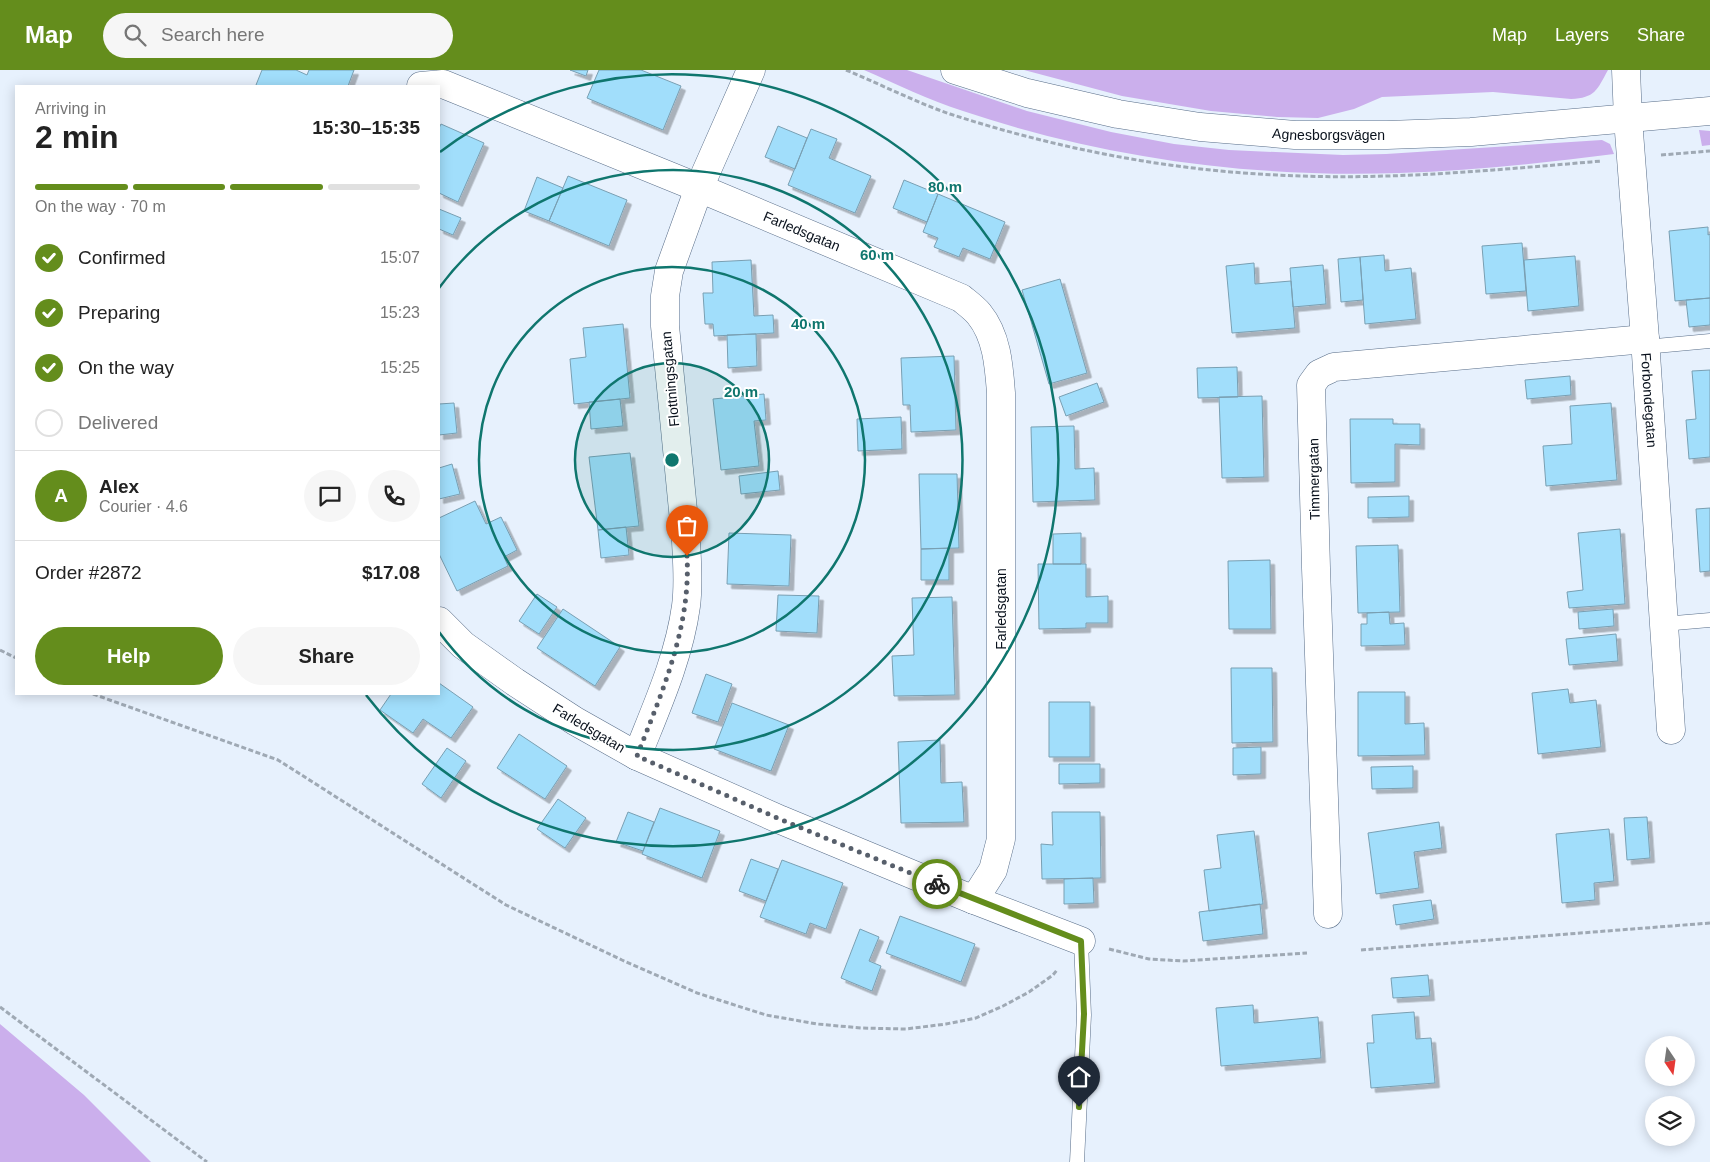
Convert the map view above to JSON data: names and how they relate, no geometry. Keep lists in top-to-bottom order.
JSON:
{
  "streets": {
    "street": [
      "Agnesborgsvägen",
      "Farledsgatan",
      "Flottningsgatan",
      "Forbondegatan",
      "Timmergatan"
    ]
  },
  "crossings": [
    ["Agnesborgsvägen", "Forbondegatan"],
    ["Farledsgatan", "Flottningsgatan"],
    ["Forbondegatan", "Timmergatan"]
  ],
  "north": "bottom",
  "page": {
    "header": "Map",
    "search": "Search here",
    "nav": ["Map", "Layers", "Share"],
    "heading": ["2 min", "Arriving in", "15:30–15:35"],
    "panel": [
      "Alex",
      "Courier · 4.6",
      "Order #2872",
      "$17.08"
    ],
    "bar": "On the way · 70 m",
    "list": [
      ["Confirmed", "15:07"],
      ["Preparing", "15:23"],
      ["On the way", "15:25"],
      "Delivered"
    ],
    "round": "A",
    "buttons": ["Help", "Share"]
  },
  "rings": [
    "80 m",
    "60 m",
    "40 m",
    "20 m"
  ]
}
